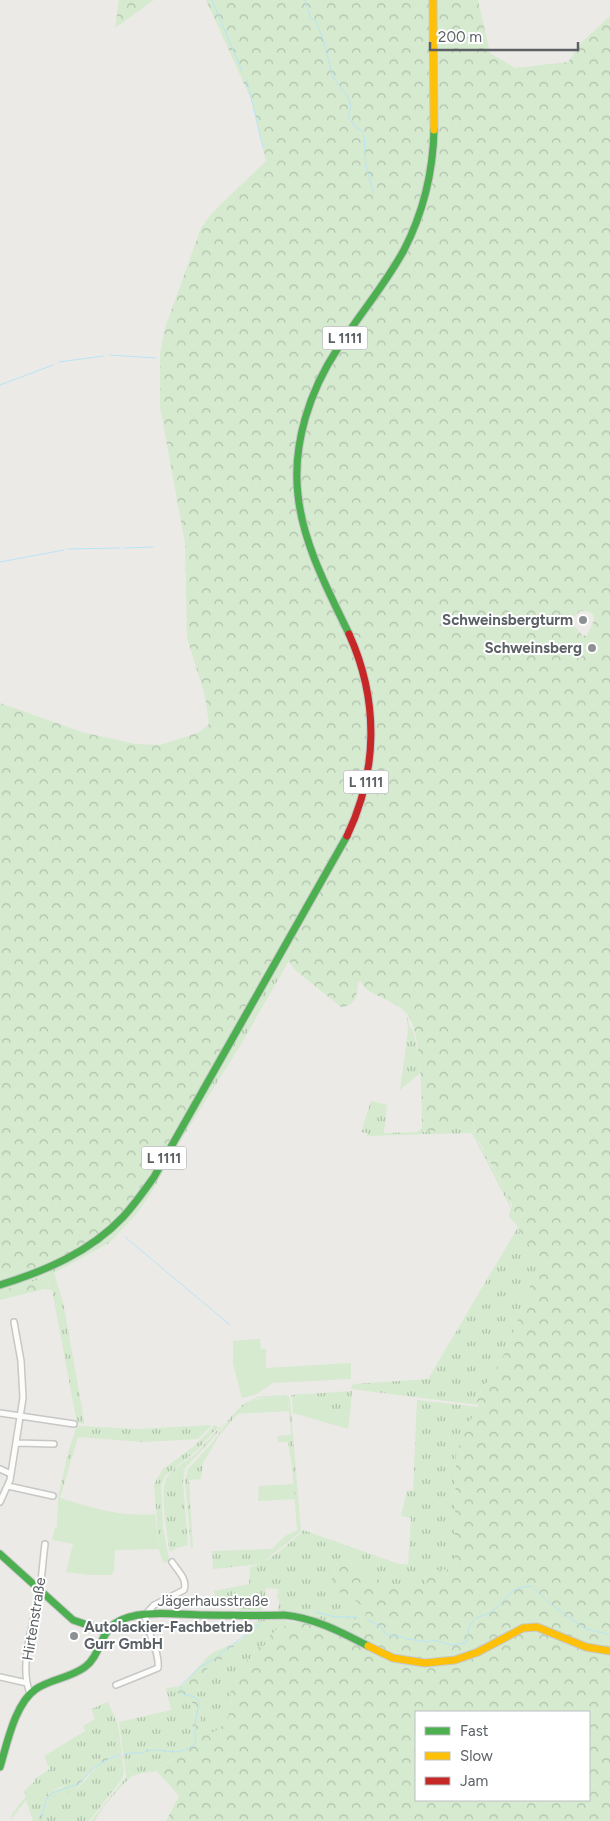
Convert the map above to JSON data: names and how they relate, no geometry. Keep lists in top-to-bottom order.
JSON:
{
  "streets": {
    "main road": ["L 1111", "Jägerhausstraße"],
    "street": ["Hirtenstraße"]
  },
  "places": ["Schweinsbergturm", "Schweinsberg", "Autolackier-Fachbetrieb Gurr GmbH"],
  "legend": ["Fast", "Slow", "Jam"],
  "scale_bar": "200 m"
}
